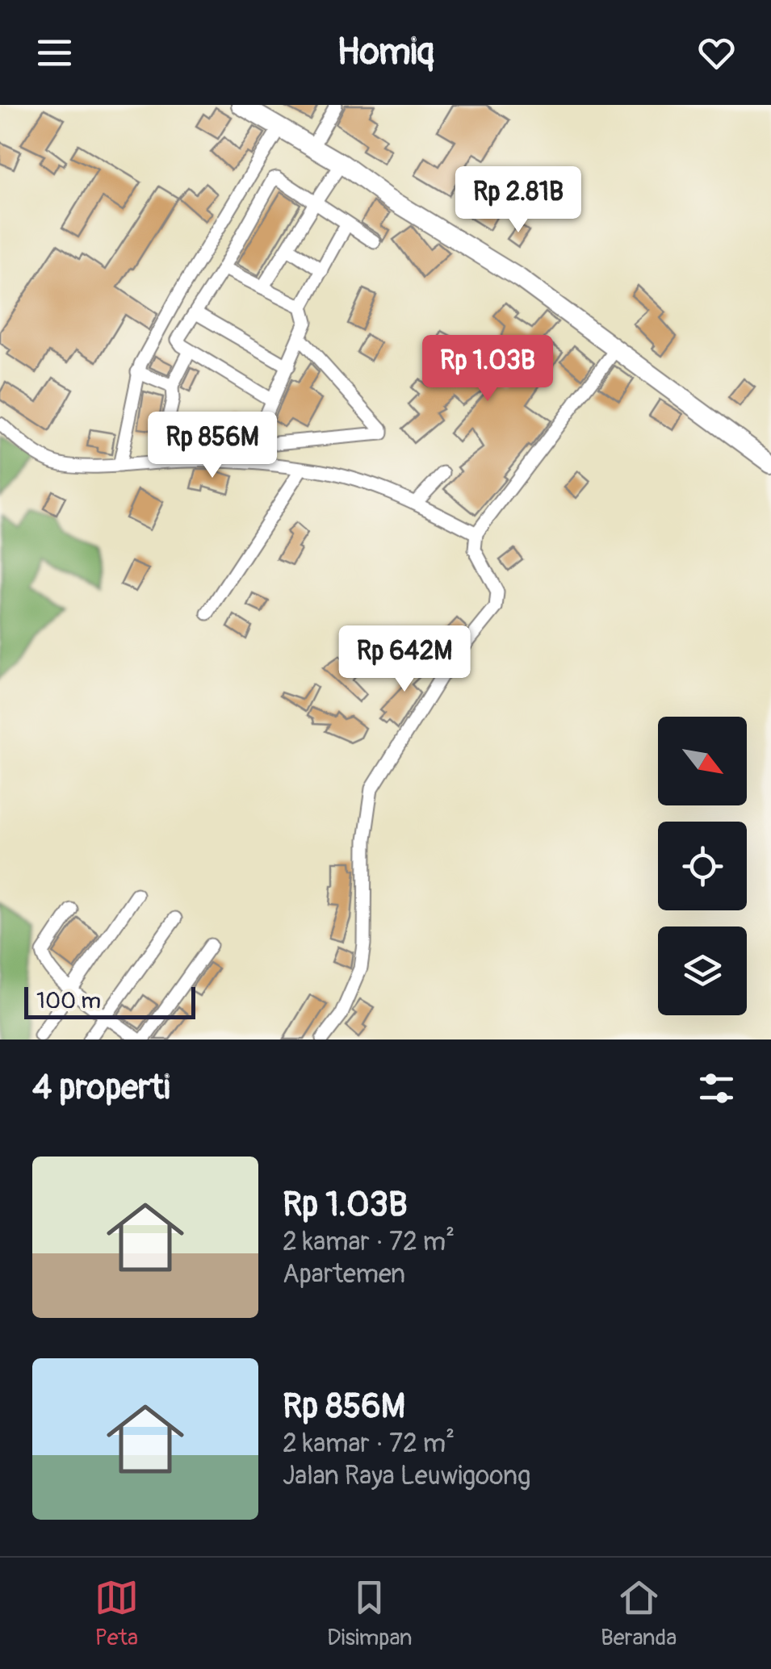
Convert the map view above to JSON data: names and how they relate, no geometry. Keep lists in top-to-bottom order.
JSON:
{
  "scale_bar": "100 m",
  "north": "bottom right",
  "page": {
    "header": "Homiq",
    "price": [
      "Rp 2.81B",
      "Rp 1.03B",
      "Rp 856M",
      "Rp 642M"
    ],
    "scale": "100 m",
    "heading": "4 properti",
    "list": [
      {
        "name": "Rp 1.03B",
        "note": "2 kamar · 72 m² · Apartemen"
      },
      {
        "name": "Rp 856M",
        "note": "2 kamar · 72 m² · Jalan Raya Leuwigoong"
      }
    ],
    "tabs": ["Peta", "Disimpan", "Beranda"]
  }
}
